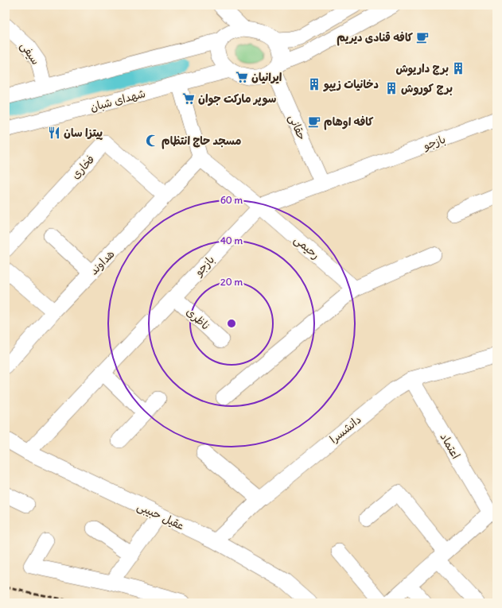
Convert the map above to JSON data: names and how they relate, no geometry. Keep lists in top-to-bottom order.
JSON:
{
  "streets": {
    "street": [
      "سیفی",
      "شهدای شبان",
      "حقانی",
      "بازجو",
      "فخاری",
      "رحیمی",
      "هداوند",
      "ناظری",
      "دانشسرا",
      "اعتماد",
      "عقیل حبیبی"
    ]
  },
  "crossings": [
    ["شهدای شبان", "حقانی"],
    ["حقانی", "بازجو"],
    ["بازجو", "رحیمی"],
    ["بازجو", "ناظری"],
    ["بازجو", "عقیل حبیبی"],
    ["فخاری", "هداوند"],
    ["رحیمی", "هداوند"],
    ["دانشسرا", "اعتماد"],
    ["دانشسرا", "عقیل حبیبی"]
  ],
  "places": {
    "cafe": ["کافه قنادی دیریم", "کافه اوهام"],
    "building": ["برج داریوش", "دخانیات زیپو", "برج کوروش"],
    "supermarket": ["ایرانیان", "سوپر مارکت جوان"],
    "restaurant": ["پیتزا سان"],
    "mosque": ["مسجد حاج انتظام"]
  },
  "rings": ["60 m", "40 m", "20 m"]
}
